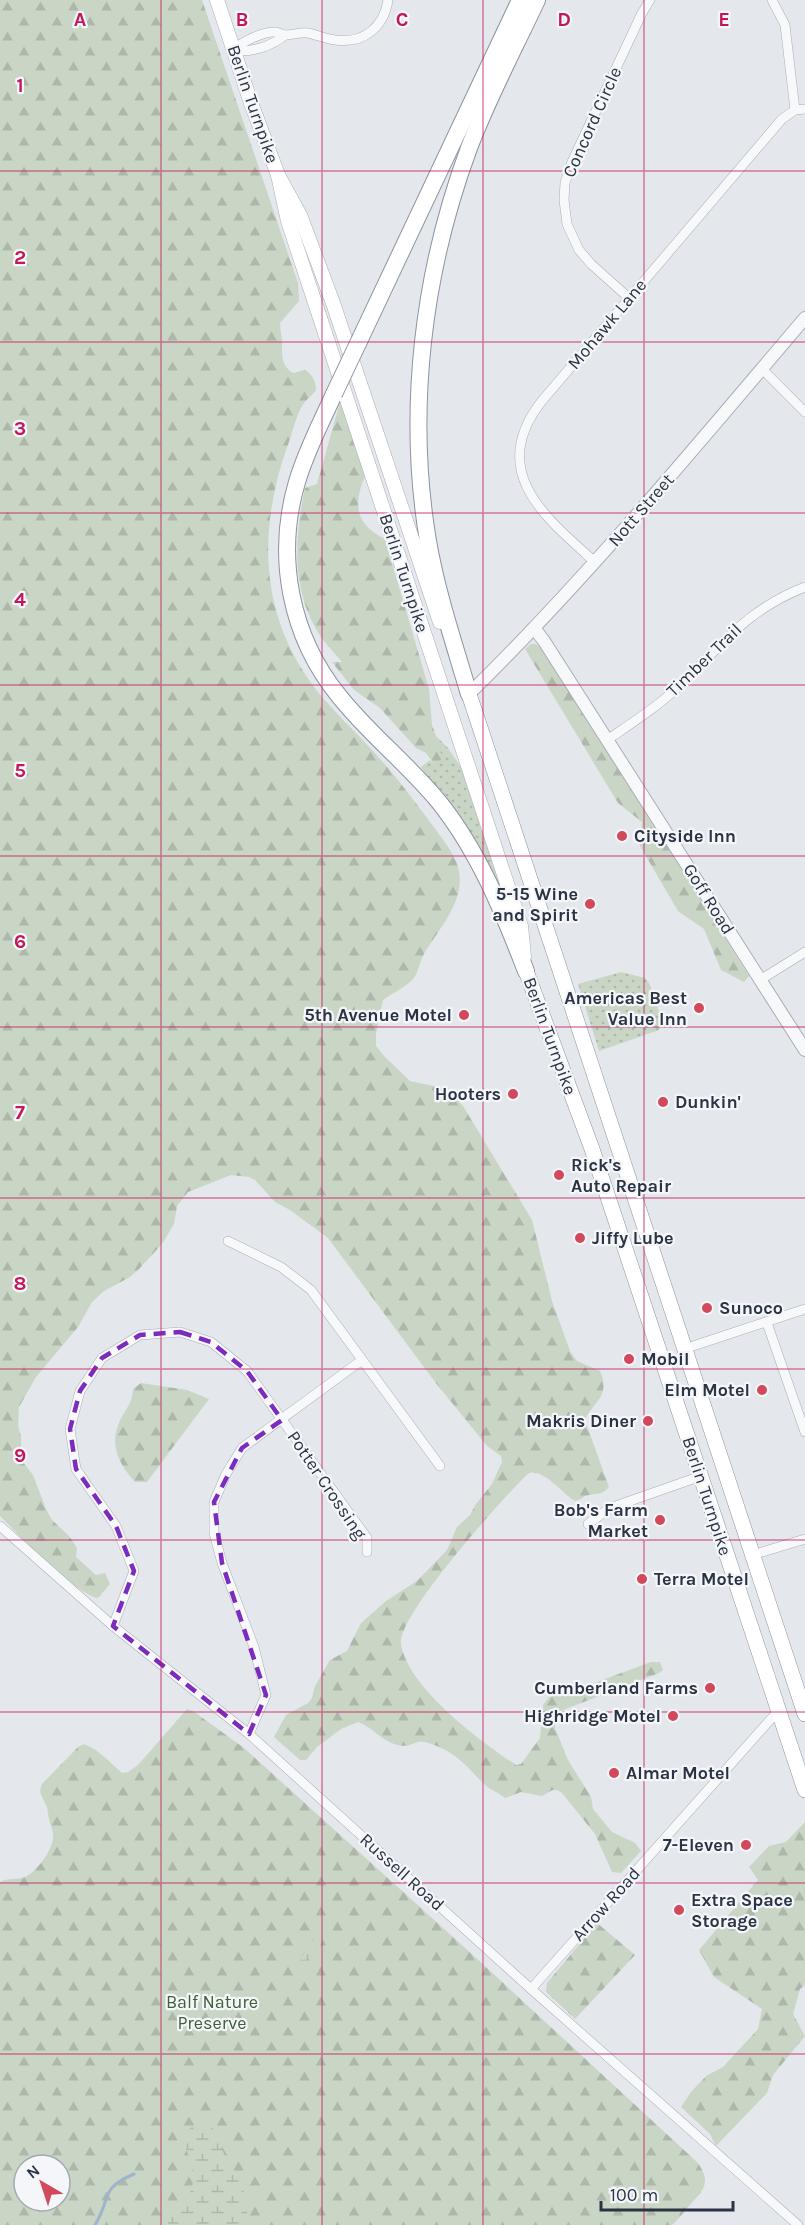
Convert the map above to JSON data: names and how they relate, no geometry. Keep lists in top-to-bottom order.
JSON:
{
  "streets": {
    "highway": ["Berlin Turnpike"],
    "street": [
      "Concord Circle",
      "Mohawk Lane",
      "Nott Street",
      "Timber Trail",
      "Goff Road",
      "Potter Crossing",
      "Russell Road",
      "Arrow Road"
    ]
  },
  "crossings": [
    ["Berlin Turnpike", "Nott Street"],
    ["Berlin Turnpike", "Arrow Road"],
    ["Concord Circle", "Mohawk Lane"],
    ["Mohawk Lane", "Nott Street"],
    ["Nott Street", "Goff Road"],
    ["Timber Trail", "Goff Road"],
    ["Potter Crossing", "Russell Road"],
    ["Russell Road", "Arrow Road"]
  ],
  "parks": ["Balf Nature Preserve"],
  "places": [
    "Cityside Inn",
    "5-15 Wine and Spirit",
    "Americas Best Value Inn",
    "5th Avenue Motel",
    "Hooters",
    "Dunkin'",
    "Rick's Auto Repair",
    "Jiffy Lube",
    "Sunoco",
    "Mobil",
    "Elm Motel",
    "Makris Diner",
    "Bob's Farm Market",
    "Terra Motel",
    "Cumberland Farms",
    "Highridge Motel",
    "Almar Motel",
    "7-Eleven",
    "Extra Space Storage"
  ],
  "scale_bar": "100 m",
  "north": "top left",
  "grid": {
    "columns": [
      "A",
      "B",
      "C",
      "D",
      "E"
    ],
    "rows": [
      "1",
      "2",
      "3",
      "4",
      "5",
      "6",
      "7",
      "8",
      "9"
    ]
  }
}
